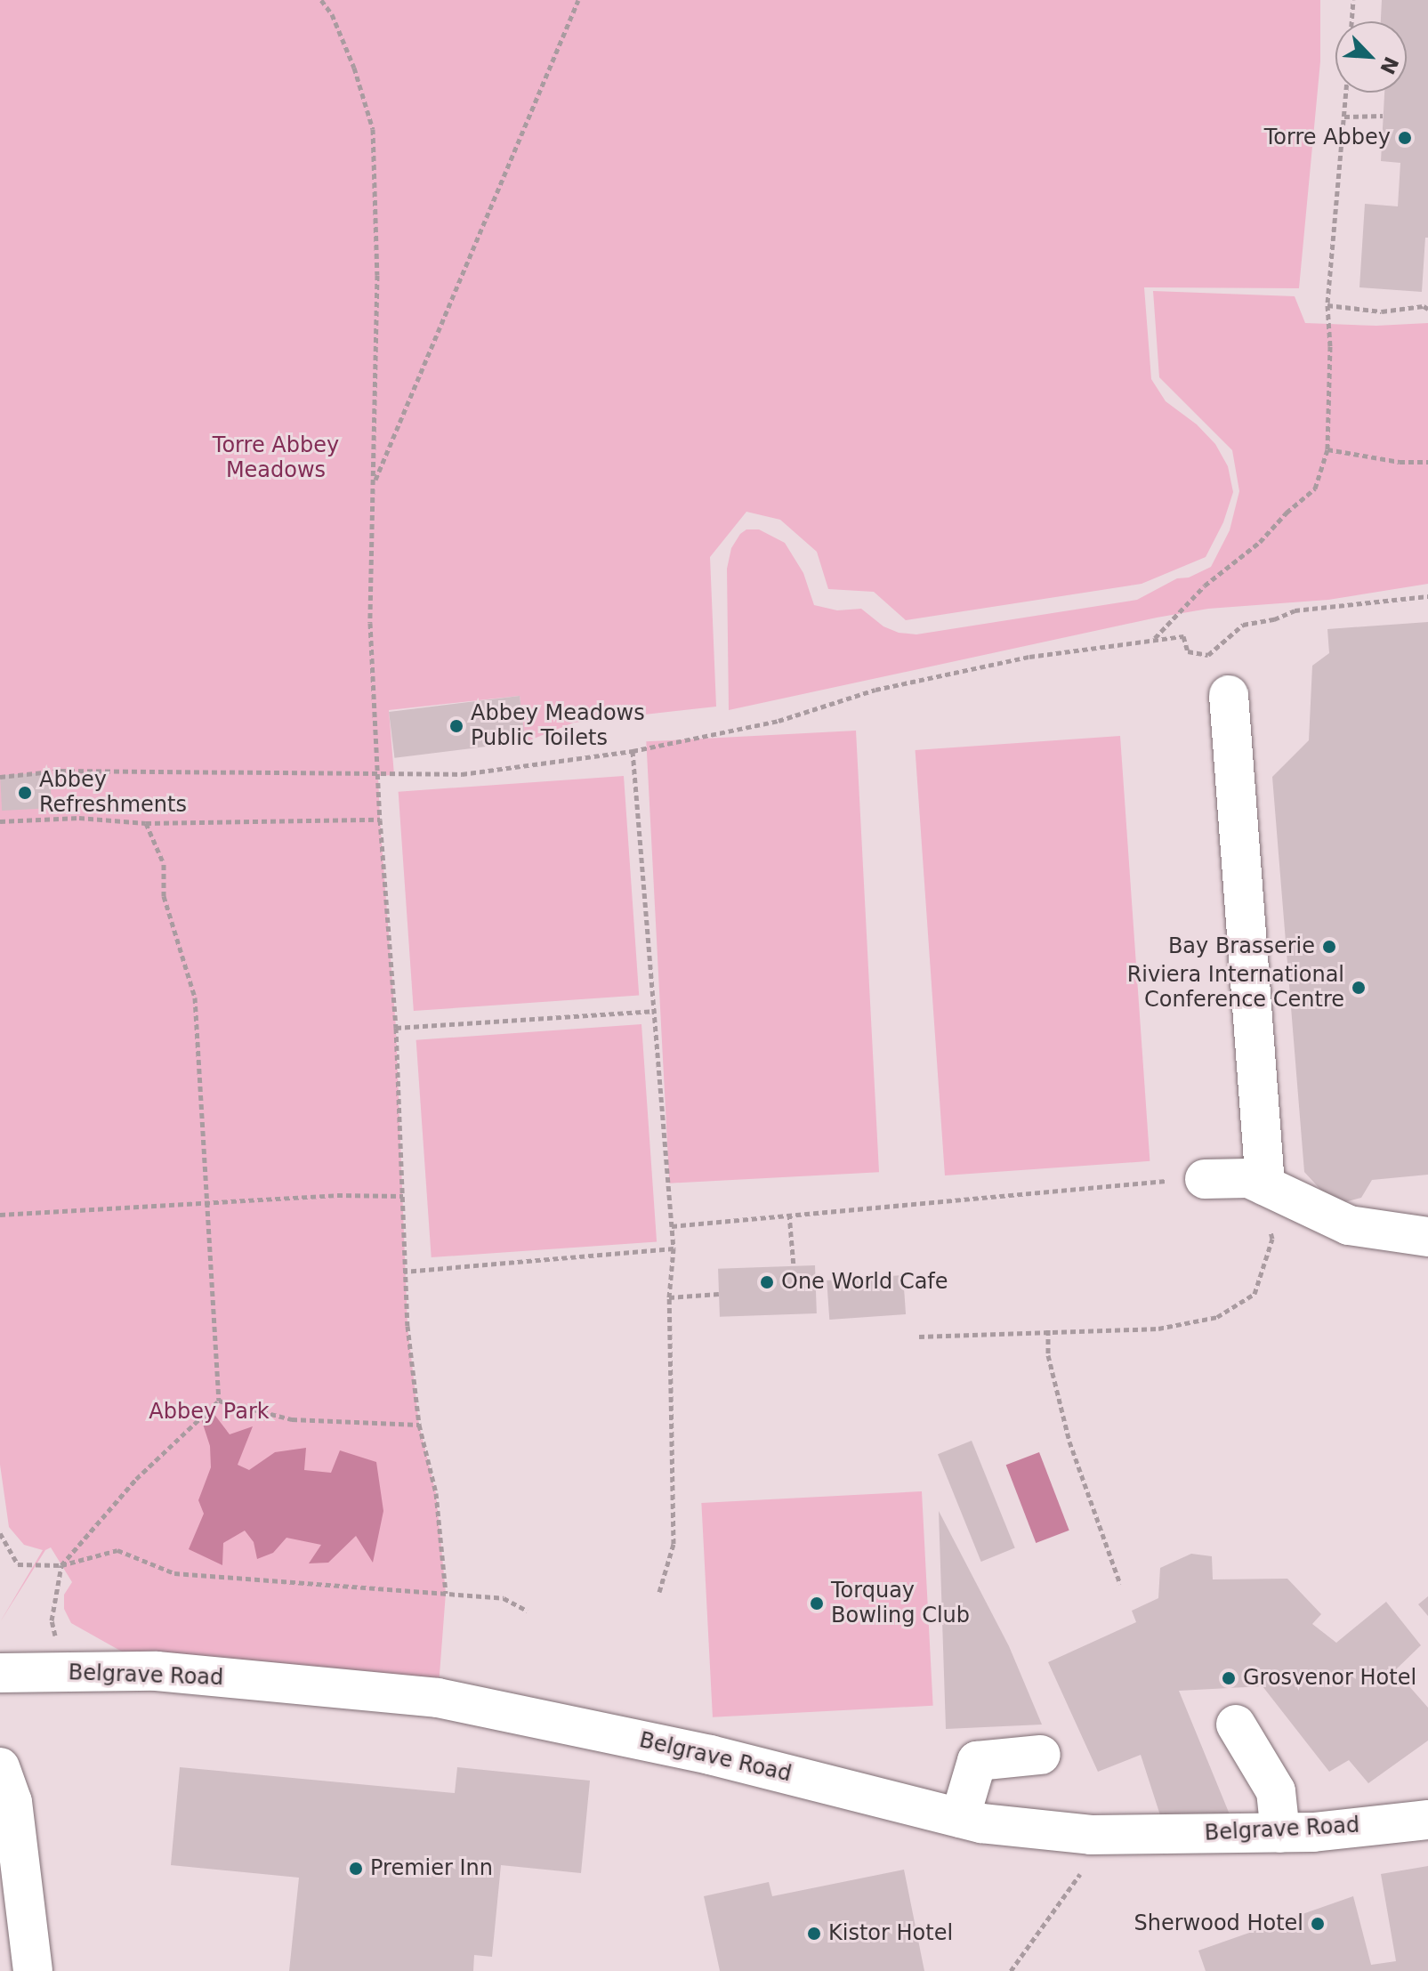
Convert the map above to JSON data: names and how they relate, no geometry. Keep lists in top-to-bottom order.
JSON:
{
  "streets": {
    "street": ["Belgrave Road"]
  },
  "parks": ["Torre Abbey Meadows", "Abbey Park"],
  "places": [
    "Torre Abbey",
    "Abbey Meadows Public Toilets",
    "Abbey Refreshments",
    "Bay Brasserie",
    "Riviera International Conference Centre",
    "One World Cafe",
    "Torquay Bowling Club",
    "Grosvenor Hotel",
    "Premier Inn",
    "Sherwood Hotel",
    "Kistor Hotel"
  ],
  "north": "bottom right"
}
